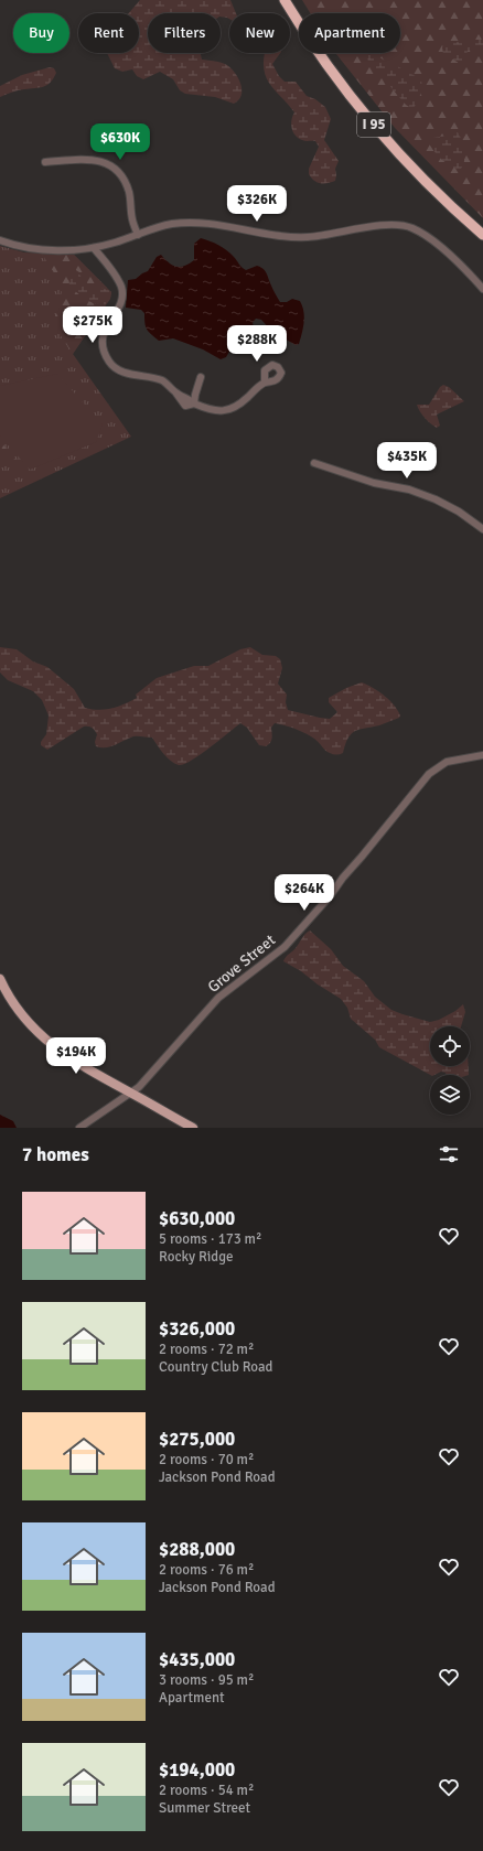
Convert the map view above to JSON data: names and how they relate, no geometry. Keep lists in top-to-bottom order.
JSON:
{
  "streets": {
    "highway": ["I 95"],
    "street": ["Grove Street"]
  },
  "page": {
    "chip": [
      "Buy",
      "Rent",
      "Filters",
      "New",
      "Apartment"
    ],
    "price": [
      "$630K",
      "$326K",
      "$275K",
      "$288K",
      "$435K",
      "$264K",
      "$194K"
    ],
    "heading": "7 homes",
    "list": [
      {
        "name": "$630,000",
        "note": "5 rooms · 173 m² · Rocky Ridge"
      },
      {
        "name": "$326,000",
        "note": "2 rooms · 72 m² · Country Club Road"
      },
      {
        "name": "$275,000",
        "note": "2 rooms · 70 m² · Jackson Pond Road"
      },
      {
        "name": "$288,000",
        "note": "2 rooms · 76 m² · Jackson Pond Road"
      },
      {
        "name": "$435,000",
        "note": "3 rooms · 95 m² · Apartment"
      },
      {
        "name": "$194,000",
        "note": "2 rooms · 54 m² · Summer Street"
      }
    ]
  }
}
